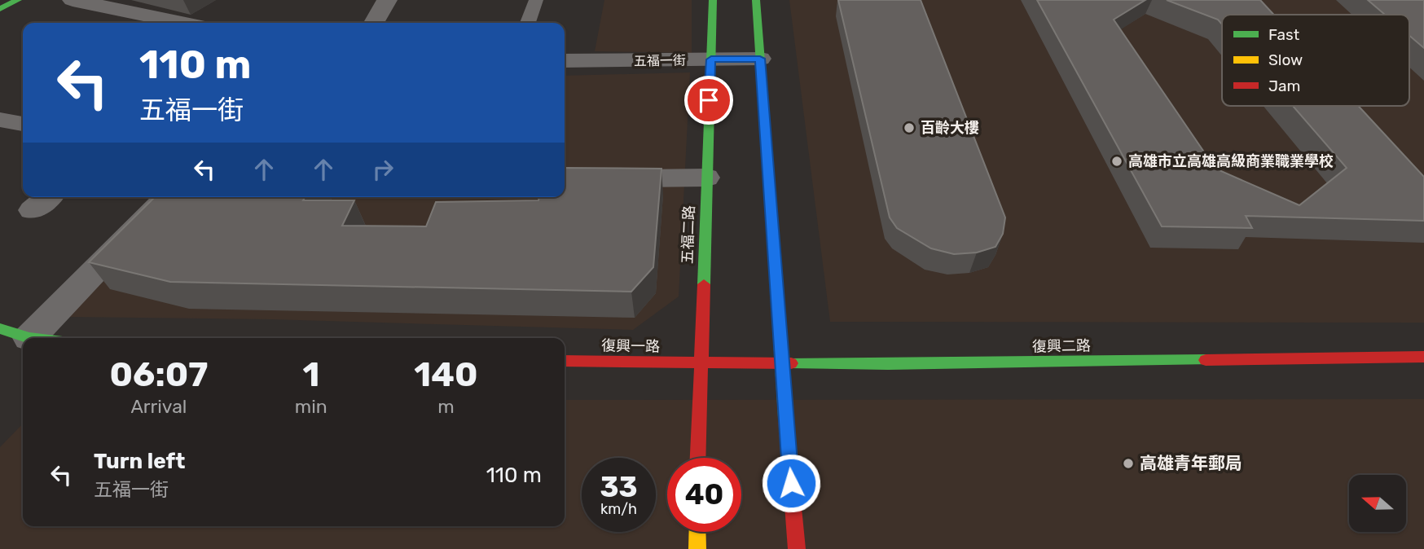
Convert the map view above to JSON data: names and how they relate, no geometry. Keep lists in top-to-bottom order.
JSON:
{
  "streets": {
    "street": [
      "五福一街",
      "五福二路",
      "復興一路",
      "復興二路"
    ]
  },
  "crossings": [
    ["五福一街", "五福二路"],
    ["五福二路", "復興一路"],
    ["五福二路", "復興二路"],
    ["復興一路", "復興二路"]
  ],
  "places": ["百齡大樓", "高雄市立高雄高級商業職業學校", "高雄青年郵局"],
  "legend": ["Fast", "Slow", "Jam"],
  "north": "left",
  "page": {
    "turn": ["110 m", "五福一街"],
    "eta": [
      "06:07",
      "Arrival",
      "1",
      "min",
      "140",
      "m"
    ],
    "list": [
      {
        "name": "Turn left",
        "note": "五福一街",
        "value": "110 m"
      }
    ],
    "speed": "33 km/h",
    "limit": "40"
  }
}
